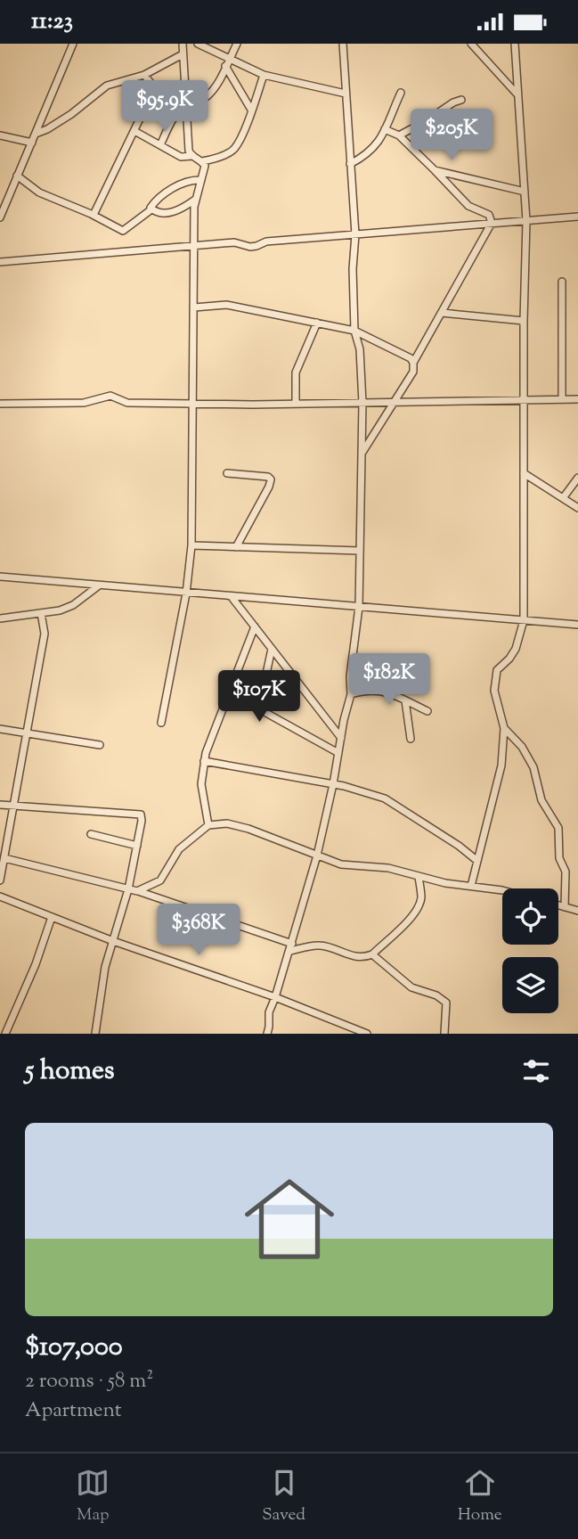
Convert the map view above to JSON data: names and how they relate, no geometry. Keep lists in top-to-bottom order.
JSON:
{
  "page": {
    "status": "11:23",
    "price": [
      "$95.9K",
      "$205K",
      "$182K",
      "$107K",
      "$368K"
    ],
    "heading": "5 homes",
    "list": [
      {
        "name": "$107,000",
        "note": "2 rooms · 58 m² · Apartment"
      }
    ],
    "tabs": ["Map", "Saved", "Home"]
  }
}
